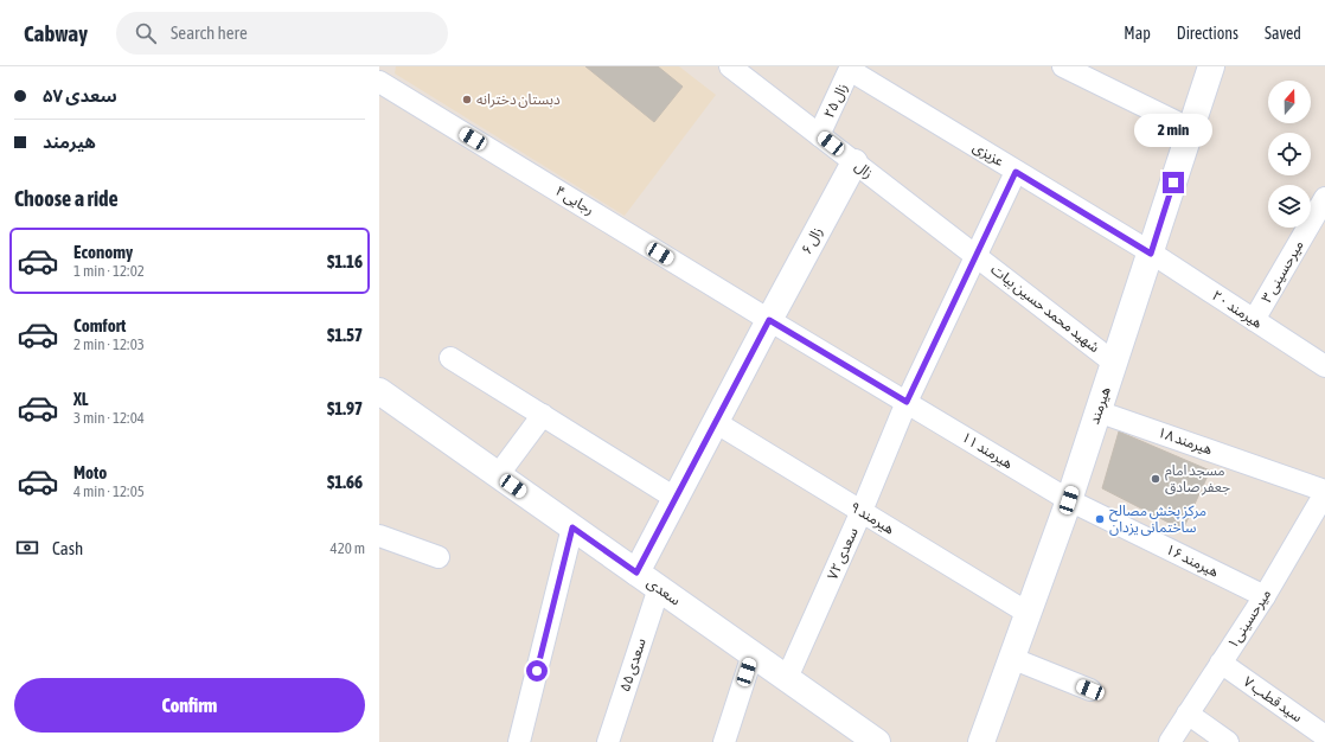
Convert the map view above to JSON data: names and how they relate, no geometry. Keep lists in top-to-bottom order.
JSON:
{
  "streets": {
    "main road": ["زال ۶", "هیرمند", "سعدی"],
    "street": [
      "زال ۲۵",
      "عزیزی",
      "زال",
      "رجایی ۴",
      "میرحسینی ۳",
      "شهید محمد حسین بیات",
      "هیرمند ۲۰",
      "هیرمند ۱۸",
      "هیرمند ۱۱",
      "هیرمند ۹",
      "سعدی ۷۲",
      "هیرمند ۱۶",
      "میرحسینی۱",
      "سعدی ۵۵",
      "سید قطب ۷"
    ]
  },
  "crossings": [
    ["زال ۲۵", "عزیزی"],
    ["زال ۲۵", "زال"],
    ["عزیزی", "هیرمند ۲۰"],
    ["عزیزی", "هیرمند"],
    ["عزیزی", "سعدی ۷۲"],
    ["زال", "زال ۶"],
    ["زال", "شهید محمد حسین بیات"],
    ["زال", "سعدی ۷۲"],
    ["رجایی ۴", "زال ۶"],
    ["رجایی ۴", "هیرمند ۱۱"],
    ["رجایی ۴", "سعدی ۷۲"],
    ["زال ۶", "هیرمند ۹"],
    ["زال ۶", "سعدی"],
    ["میرحسینی ۳", "هیرمند ۲۰"],
    ["شهید محمد حسین بیات", "هیرمند"],
    ["شهید محمد حسین بیات", "سعدی ۷۲"],
    ["هیرمند ۲۰", "هیرمند"],
    ["هیرمند", "هیرمند ۱۸"],
    ["هیرمند", "هیرمند ۱۱"],
    ["هیرمند", "هیرمند ۹"],
    ["هیرمند", "هیرمند ۱۶"],
    ["هیرمند ۱۸", "میرحسینی۱"],
    ["هیرمند ۱۱", "سعدی ۷۲"],
    ["هیرمند ۱۱", "هیرمند ۱۶"],
    ["هیرمند ۹", "سعدی ۷۲"],
    ["سعدی ۷۲", "سعدی"],
    ["هیرمند ۱۶", "میرحسینی۱"],
    ["سعدی", "سعدی ۵۵"],
    ["میرحسینی۱", "سید قطب ۷"]
  ],
  "places": ["دبستان دخترانه", "مسجد امام جعفر صادق", "مرکز پخش مصالح ساختمانی یزدان"],
  "north": "top",
  "page": {
    "header": "Cabway",
    "search": "Search here",
    "nav": ["Map", "Directions", "Saved"],
    "banner": ["سعدی ۵۷", "هیرمند"],
    "bubble": "2 min",
    "heading": "Choose a ride",
    "list": [
      {
        "name": "Economy",
        "note": "1 min · 12:02",
        "value": "$1.16"
      },
      {
        "name": "Comfort",
        "note": "2 min · 12:03",
        "value": "$1.57"
      },
      {
        "name": "XL",
        "note": "3 min · 12:04",
        "value": "$1.97"
      },
      {
        "name": "Moto",
        "note": "4 min · 12:05",
        "value": "$1.66"
      }
    ],
    "pay": ["Cash", "420 m"],
    "buttons": "Confirm"
  }
}
